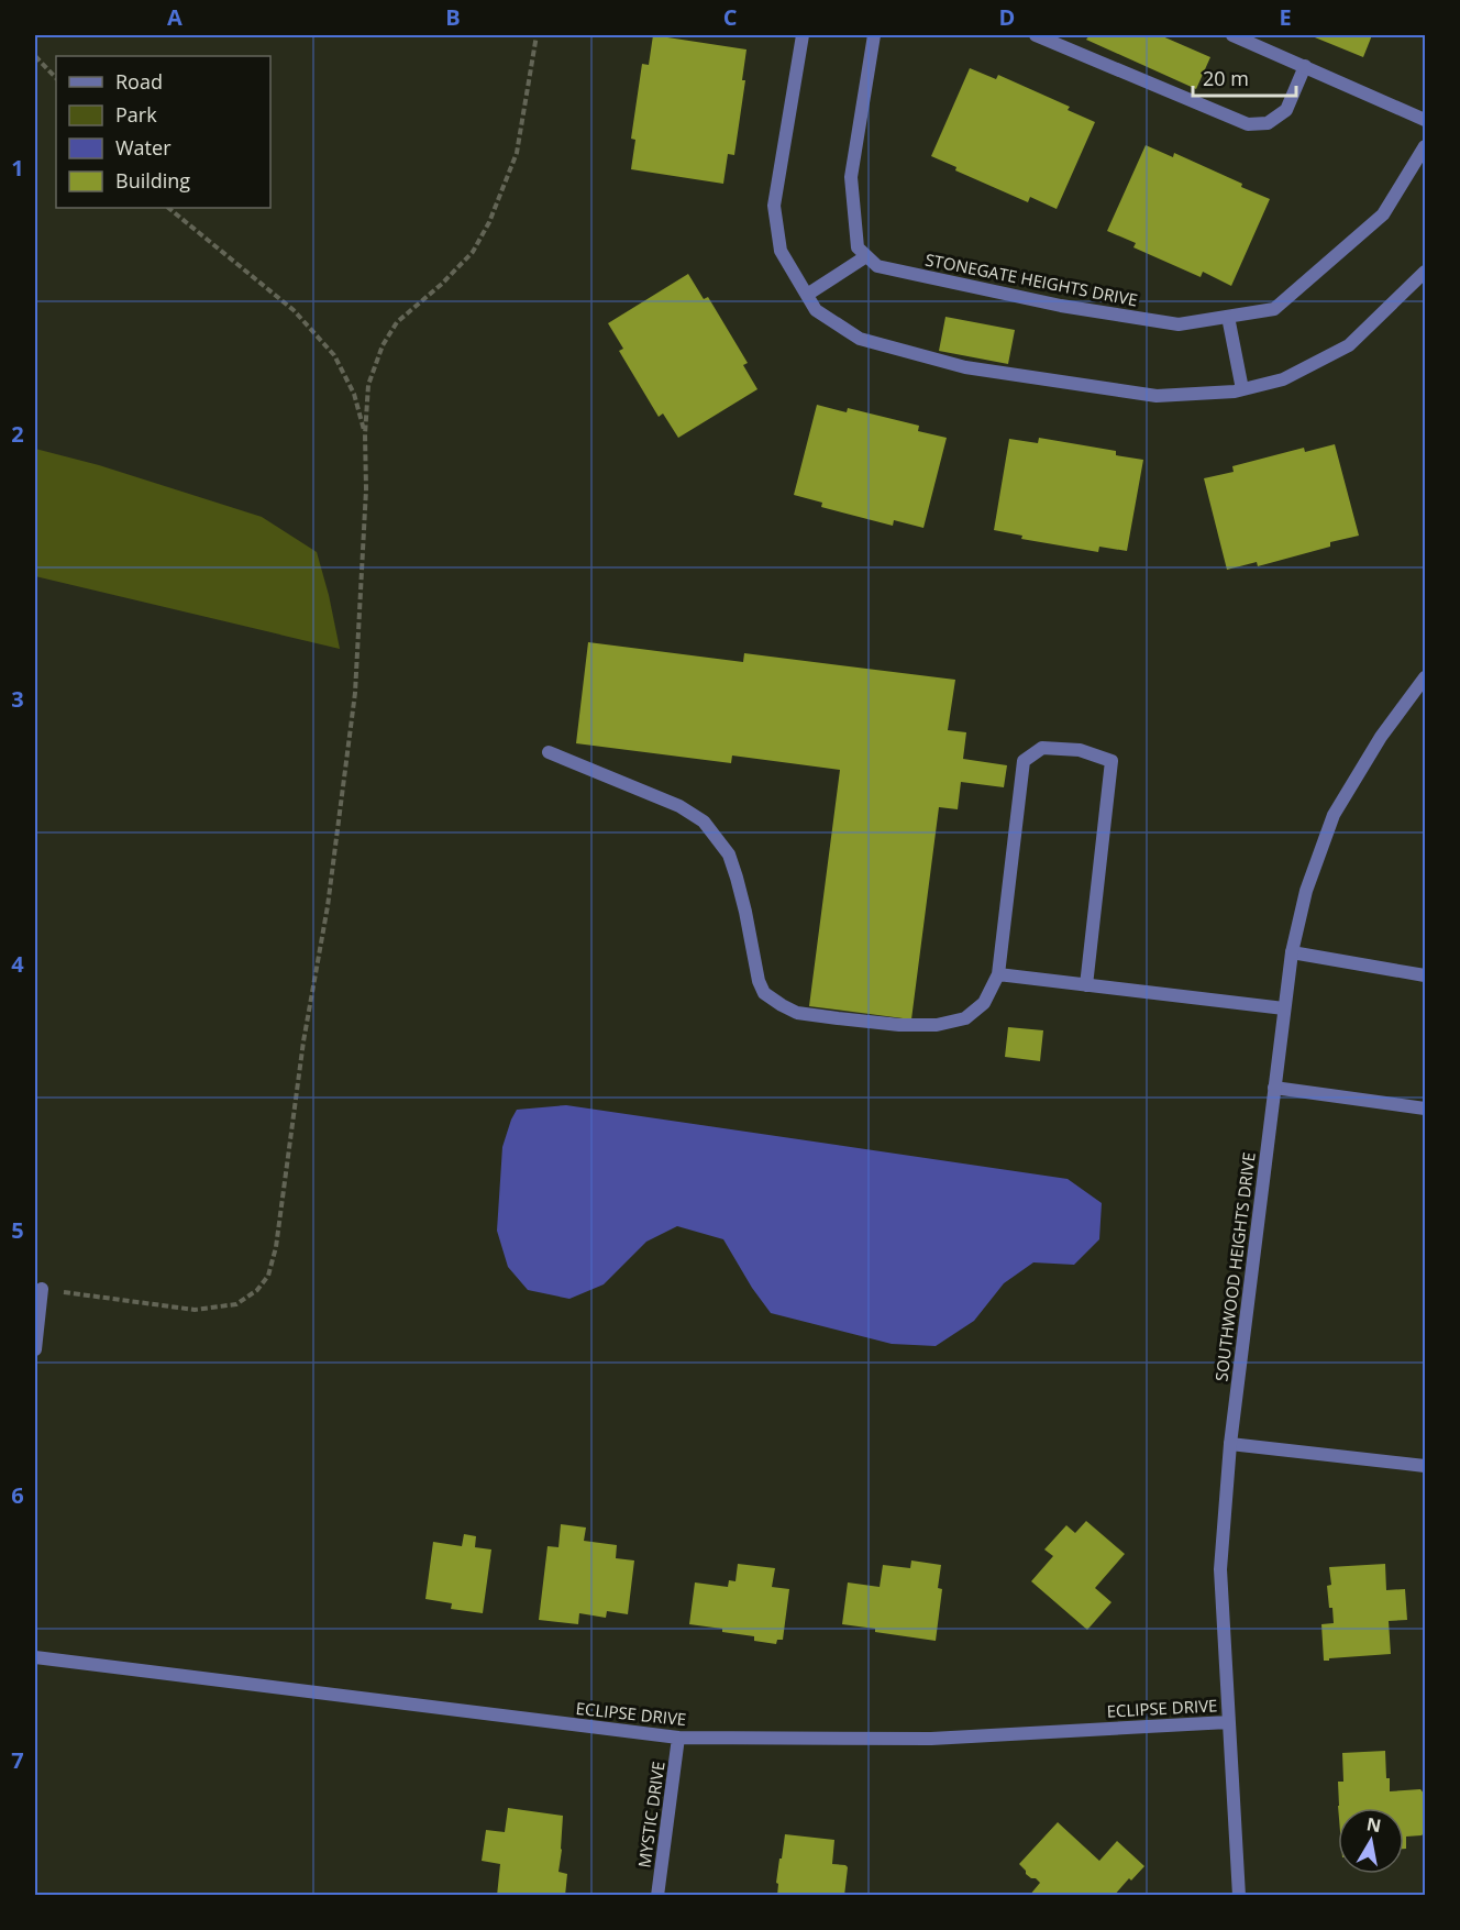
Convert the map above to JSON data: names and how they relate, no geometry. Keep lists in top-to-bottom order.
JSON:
{
  "streets": {
    "street": [
      "STONEGATE HEIGHTS DRIVE",
      "SOUTHWOOD HEIGHTS DRIVE",
      "ECLIPSE DRIVE",
      "MYSTIC DRIVE"
    ]
  },
  "crossings": [
    ["SOUTHWOOD HEIGHTS DRIVE", "ECLIPSE DRIVE"],
    ["ECLIPSE DRIVE", "MYSTIC DRIVE"]
  ],
  "legend": [
    "Road",
    "Park",
    "Water",
    "Building"
  ],
  "scale_bar": "20 m",
  "north": "top",
  "grid": {
    "columns": [
      "A",
      "B",
      "C",
      "D",
      "E"
    ],
    "rows": [
      "1",
      "2",
      "3",
      "4",
      "5",
      "6",
      "7"
    ]
  }
}
